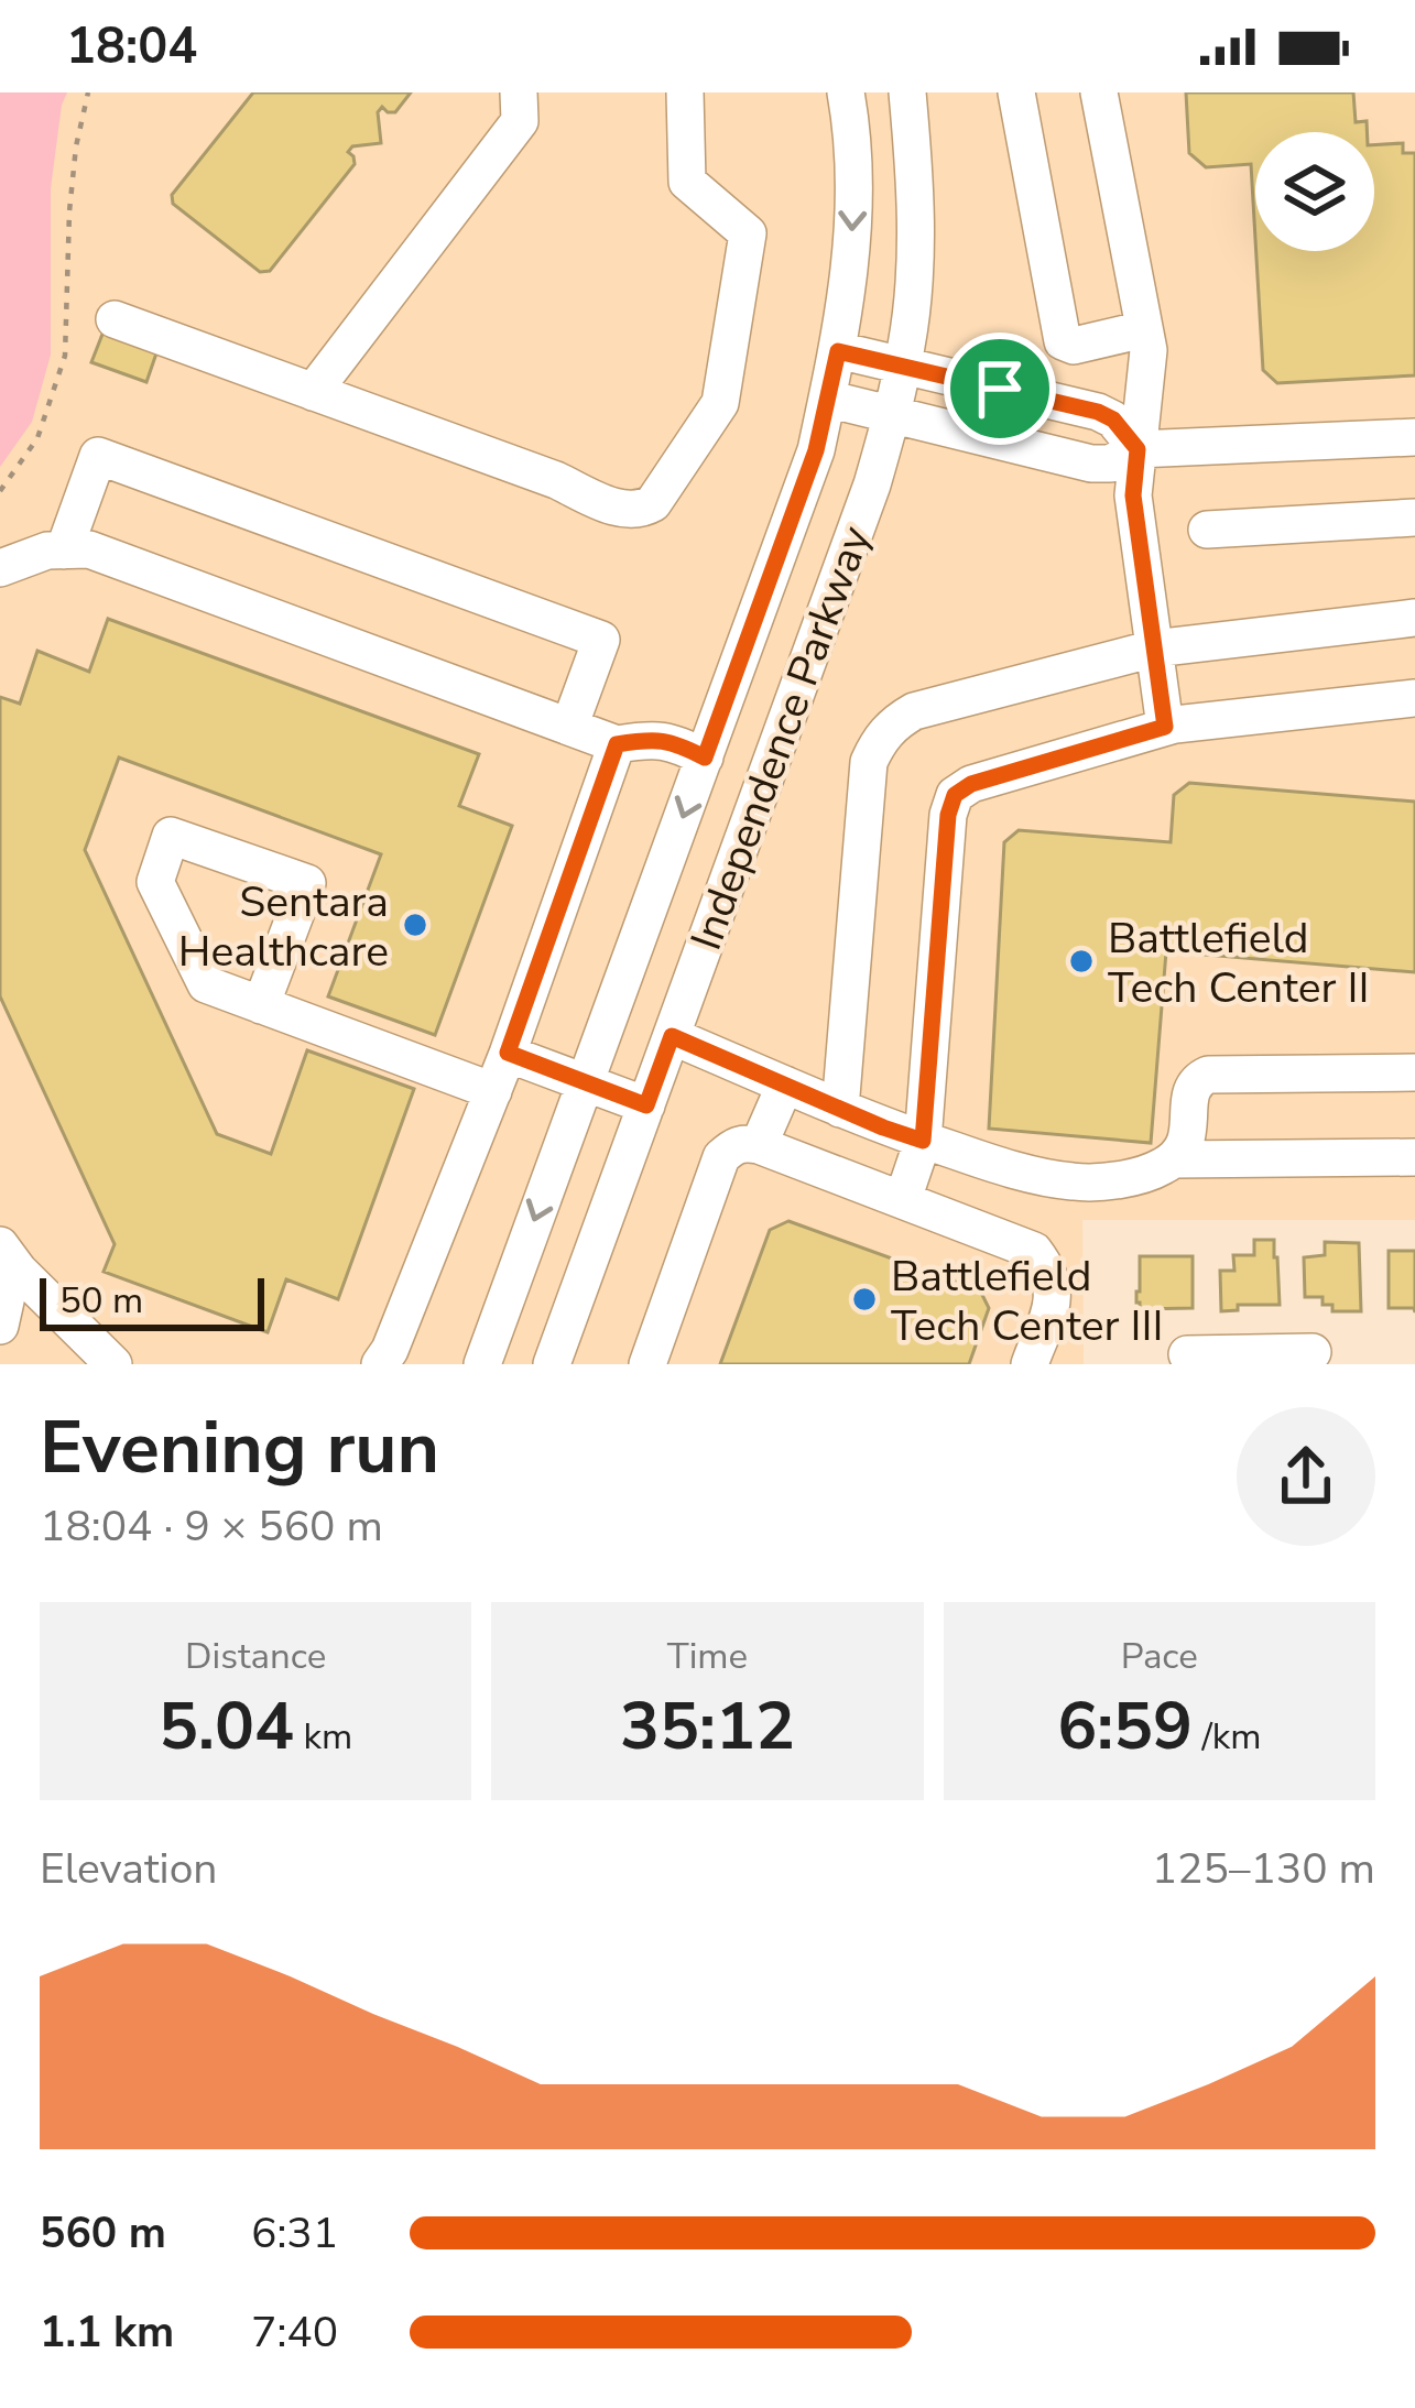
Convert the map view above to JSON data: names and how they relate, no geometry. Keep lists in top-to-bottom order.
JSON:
{
  "streets": {
    "street": ["Independence Parkway"]
  },
  "places": ["Sentara Healthcare", "Battlefield Tech Center II", "Battlefield Tech Center III"],
  "scale_bar": "50 m",
  "page": {
    "status": "18:04",
    "scale": "50 m",
    "heading": ["Evening run", "18:04 · 9 × 560 m"],
    "stats": [
      ["Distance", "5.04 km"],
      ["Time", "35:12"],
      ["Pace", "6:59 /km"]
    ],
    "chart": ["Elevation", "125–130 m"],
    "list": [
      {
        "name": "560 m",
        "note": "6:31"
      },
      {
        "name": "1.1 km",
        "note": "7:40"
      }
    ]
  }
}
